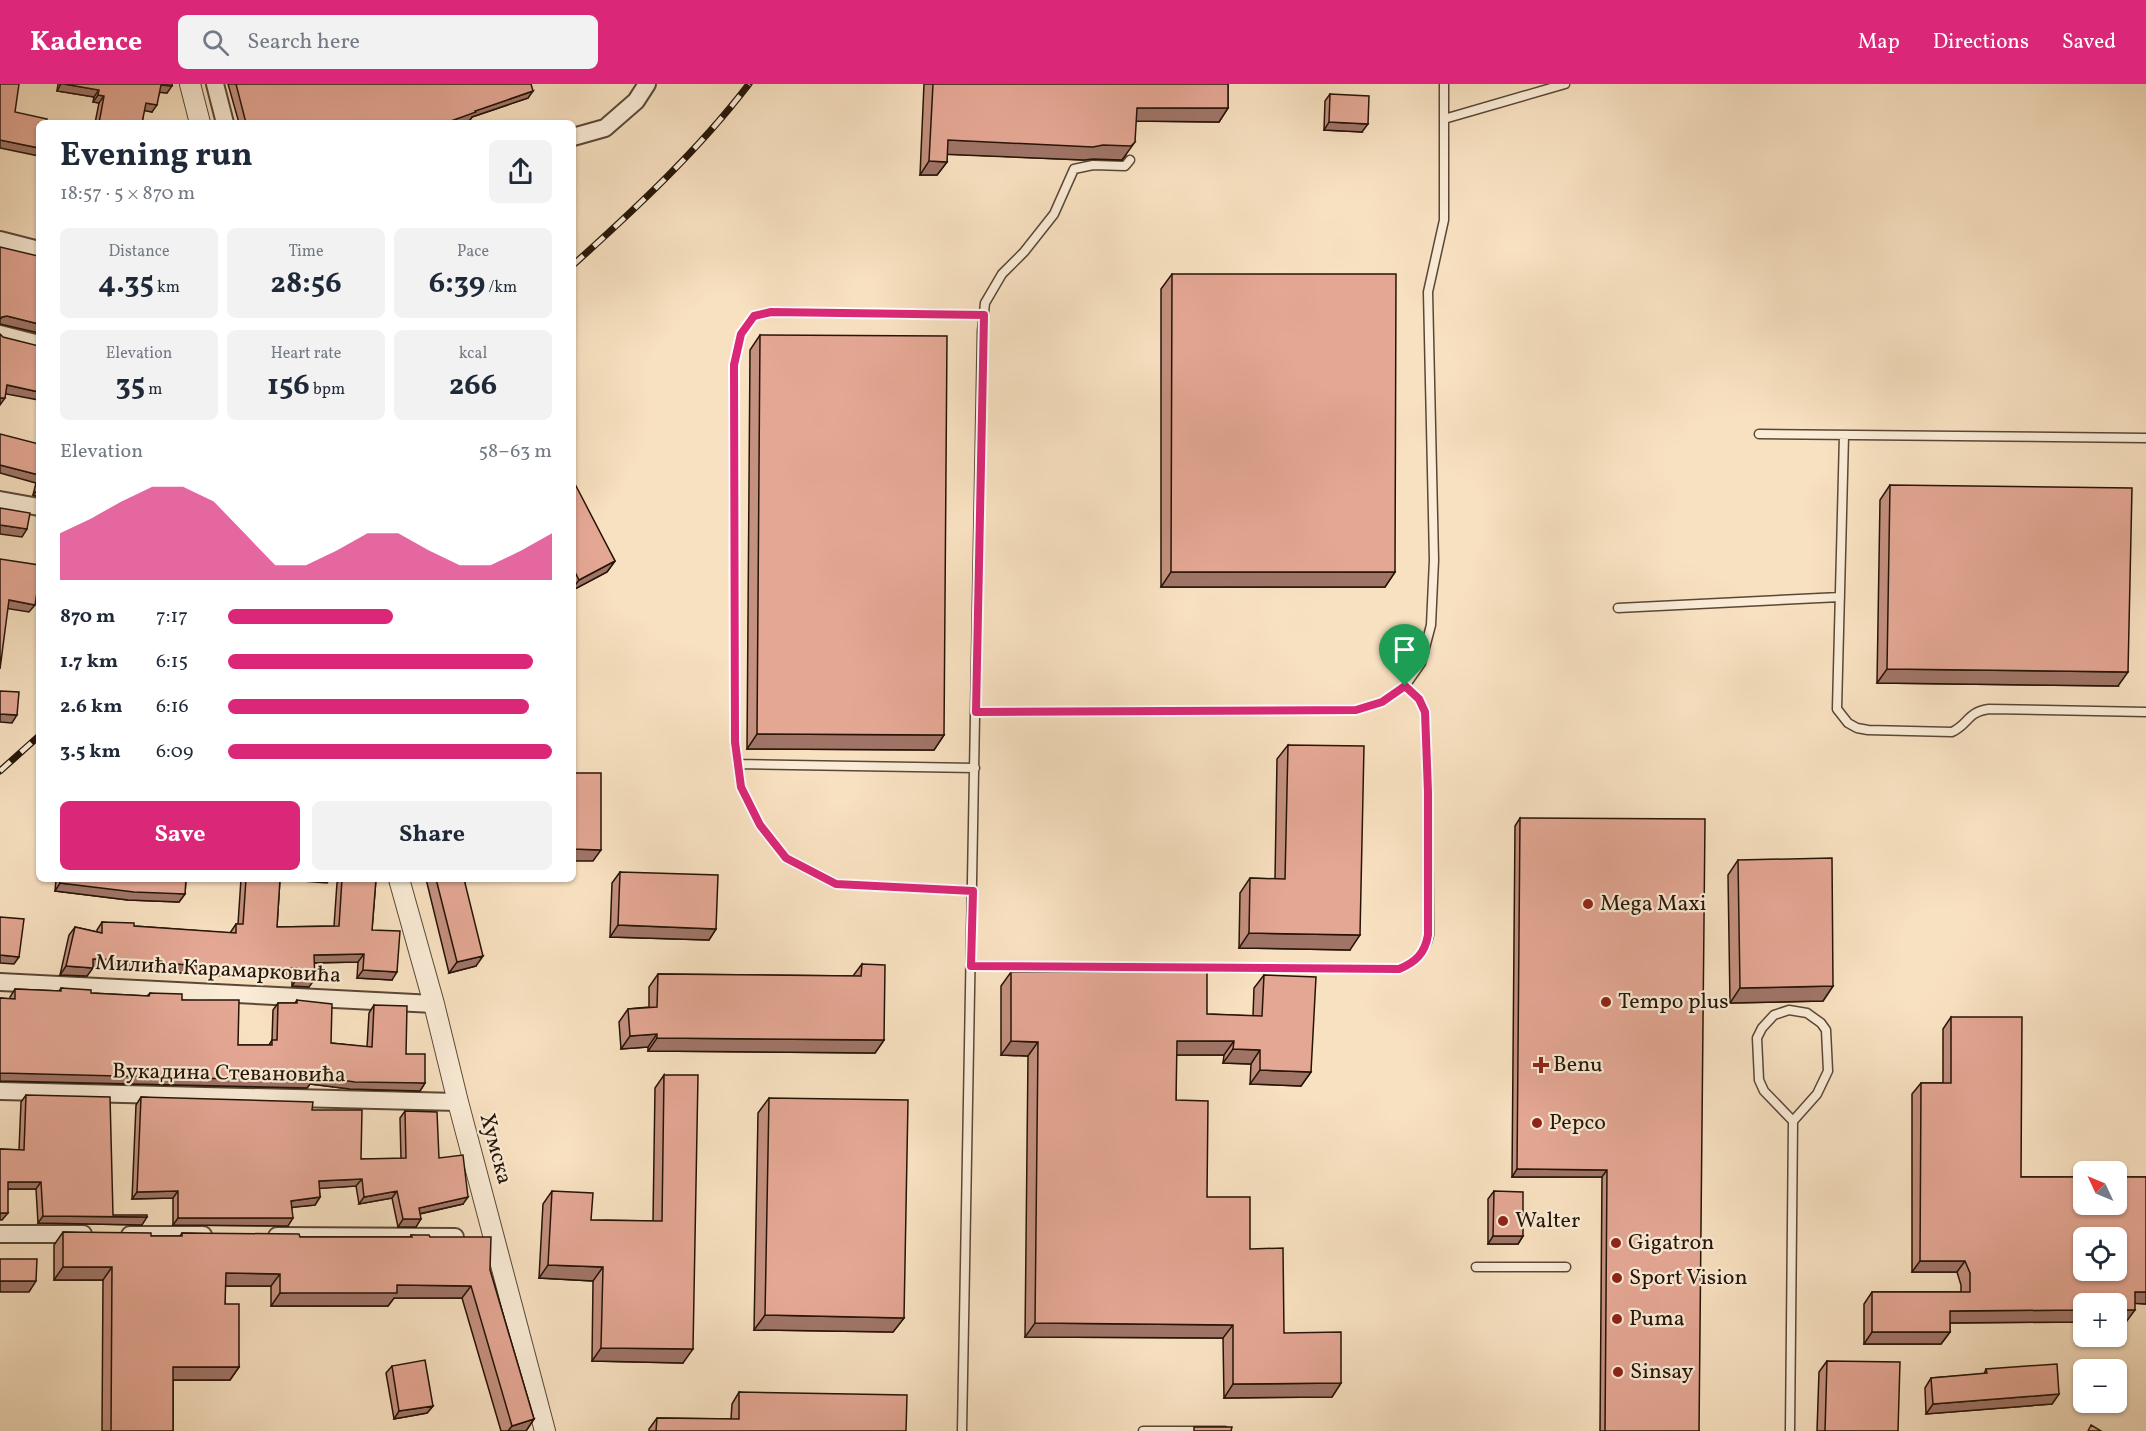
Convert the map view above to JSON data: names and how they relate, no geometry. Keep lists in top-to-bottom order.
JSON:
{
  "streets": {
    "street": ["Милића Карамарковића", "Вукадина Стевановића", "Хумска"]
  },
  "crossings": [
    ["Милића Карамарковића", "Хумска"],
    ["Вукадина Стевановића", "Хумска"]
  ],
  "places": {
    "other": [
      "Mega Maxi",
      "Tempo plus",
      "Pepco",
      "Walter",
      "Gigatron",
      "Sport Vision",
      "Puma",
      "Sinsay"
    ],
    "health": ["Benu"]
  },
  "north": "top left",
  "page": {
    "header": "Kadence",
    "search": "Search here",
    "nav": ["Map", "Directions", "Saved"],
    "heading": ["Evening run", "18:57 · 5 × 870 m"],
    "stats": [
      ["Distance", "4.35 km"],
      ["Time", "28:56"],
      ["Pace", "6:39 /km"],
      ["Elevation", "35 m"],
      ["Heart rate", "156 bpm"],
      ["kcal", "266"]
    ],
    "chart": ["Elevation", "58–63 m"],
    "list": [
      {
        "name": "870 m",
        "note": "7:17"
      },
      {
        "name": "1.7 km",
        "note": "6:15"
      },
      {
        "name": "2.6 km",
        "note": "6:16"
      },
      {
        "name": "3.5 km",
        "note": "6:09"
      }
    ],
    "buttons": ["Save", "Share"],
    "map_buttons": ["+", "−"]
  }
}
